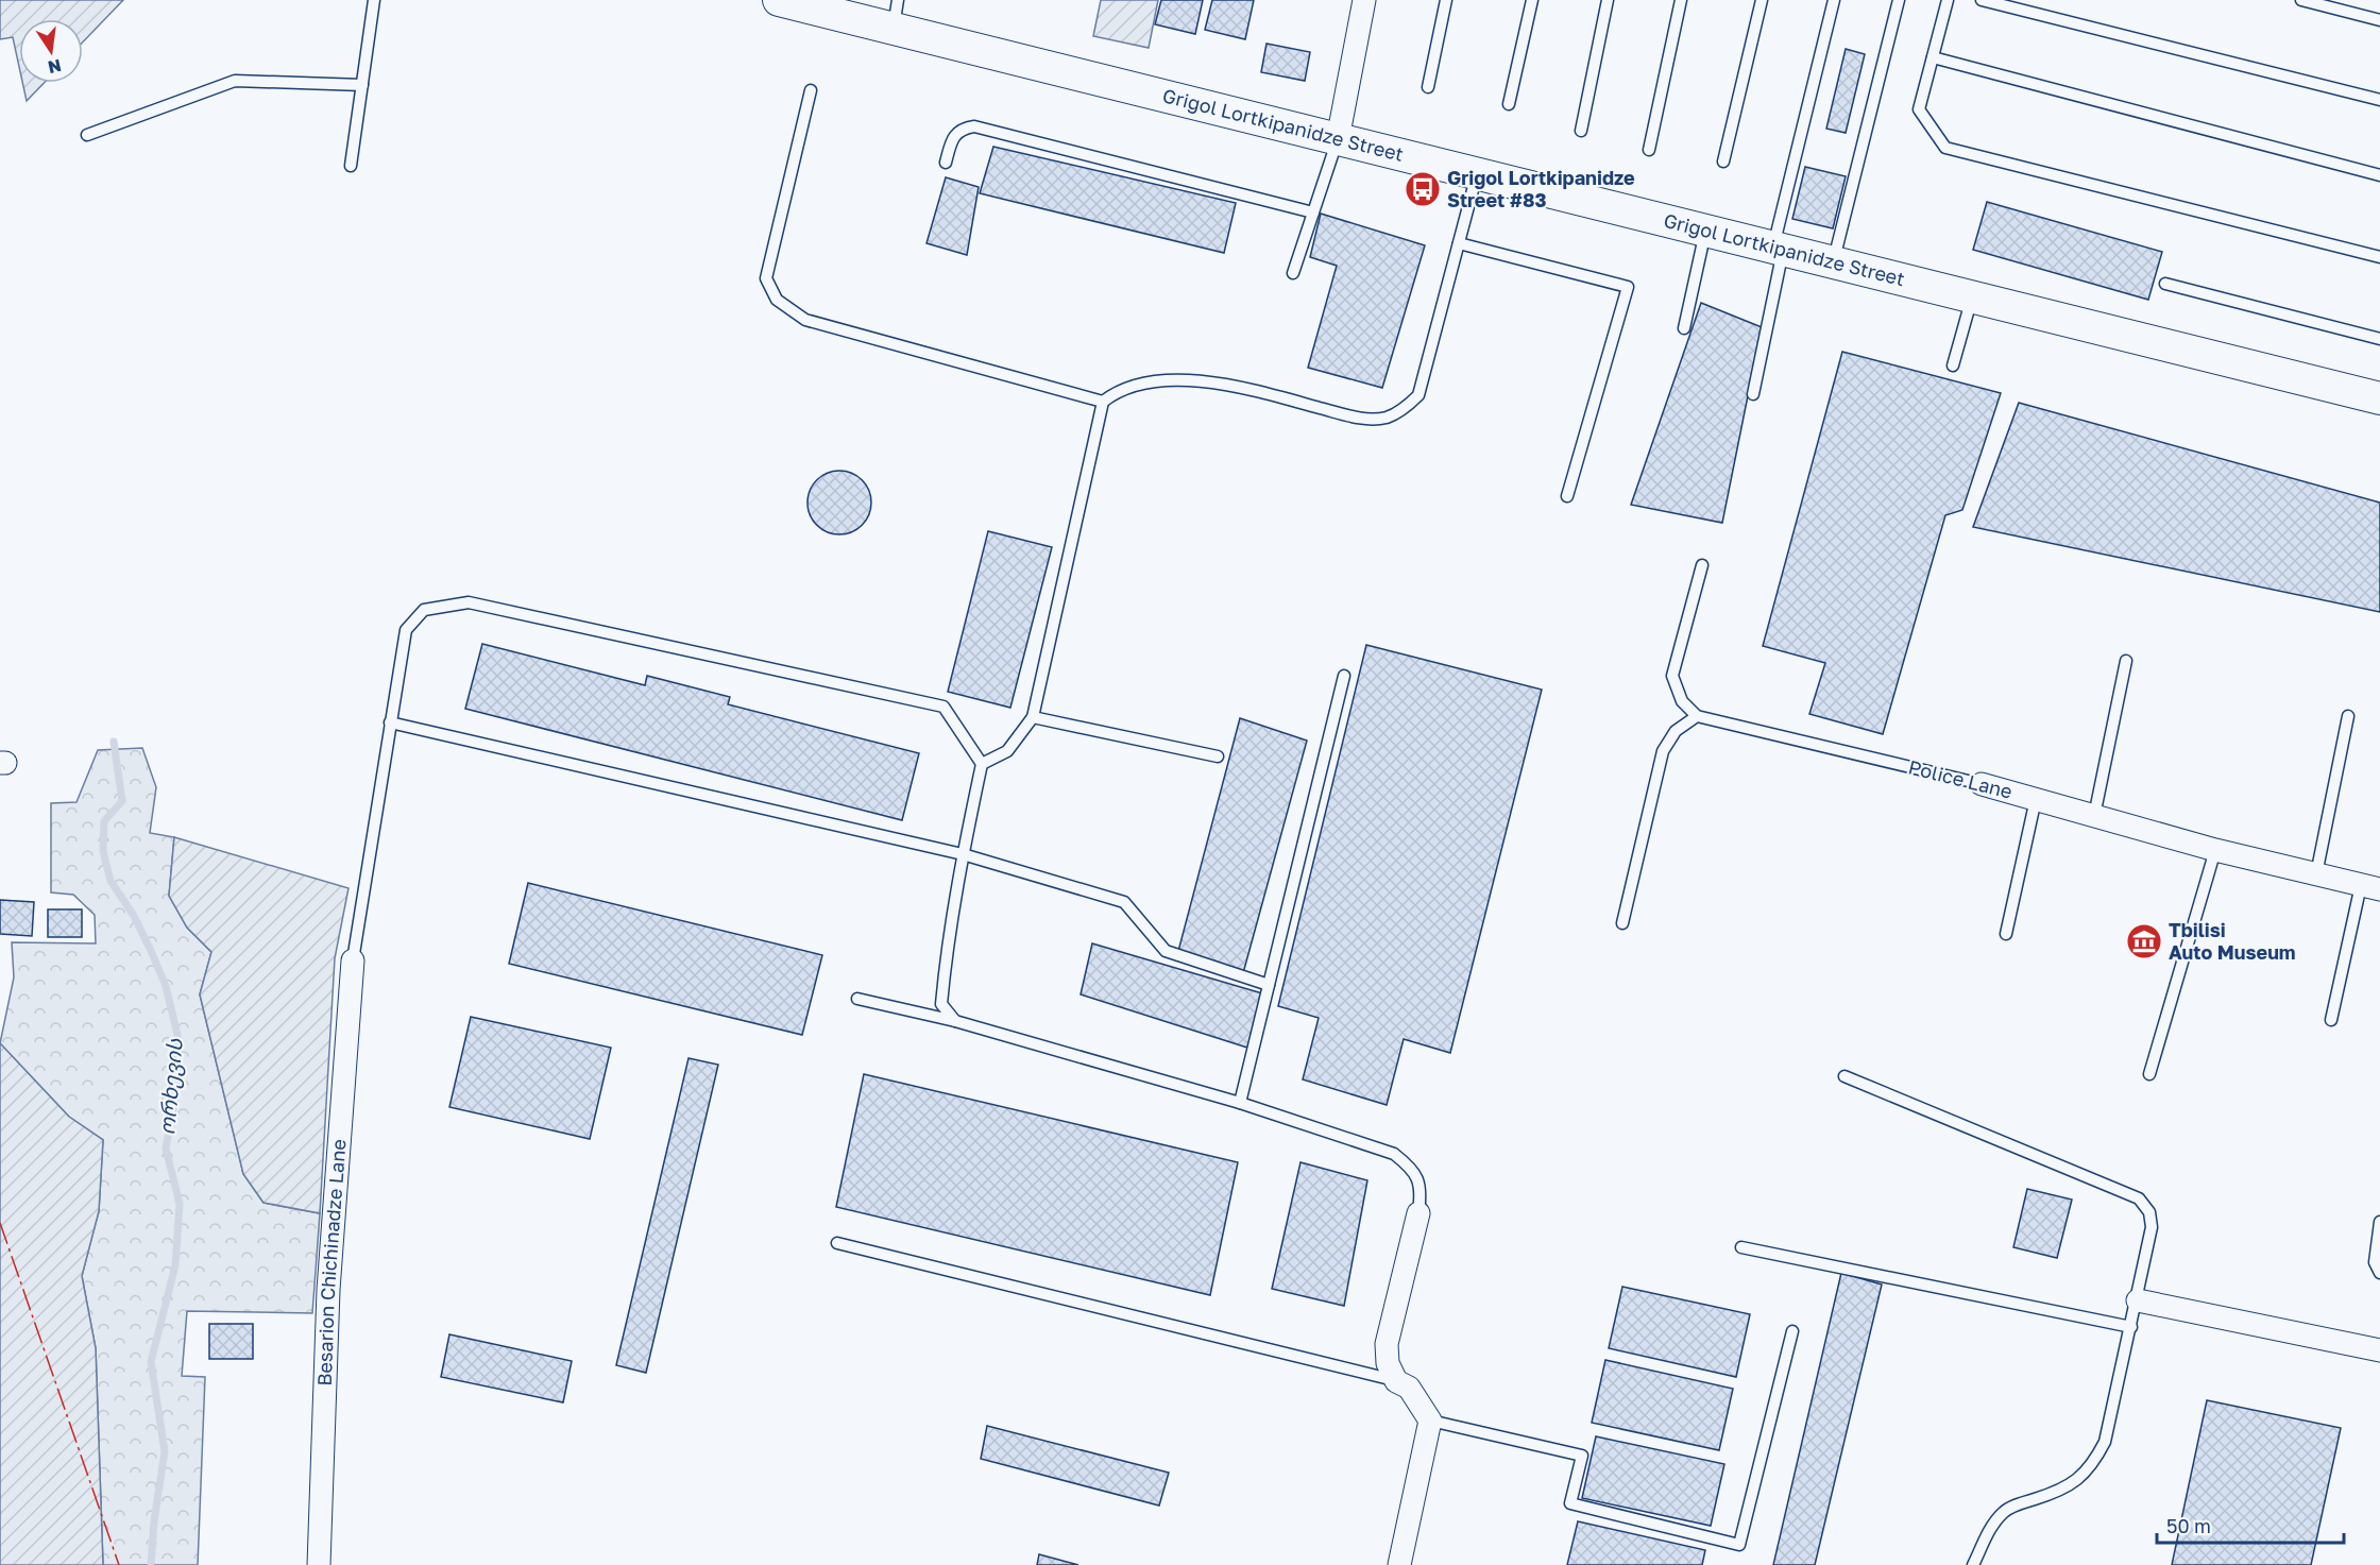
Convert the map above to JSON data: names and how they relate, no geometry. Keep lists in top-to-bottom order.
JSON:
{
  "streets": {
    "street": ["Grigol Lortkipanidze Street", "Police Lane", "Besarion Chichinadze Lane"]
  },
  "water": ["ორხევის"],
  "places": {
    "bus stop": ["Grigol Lortkipanidze Street #83"],
    "museum": ["Tbilisi Auto Museum"]
  },
  "scale_bar": "50 m",
  "north": "bottom"
}
